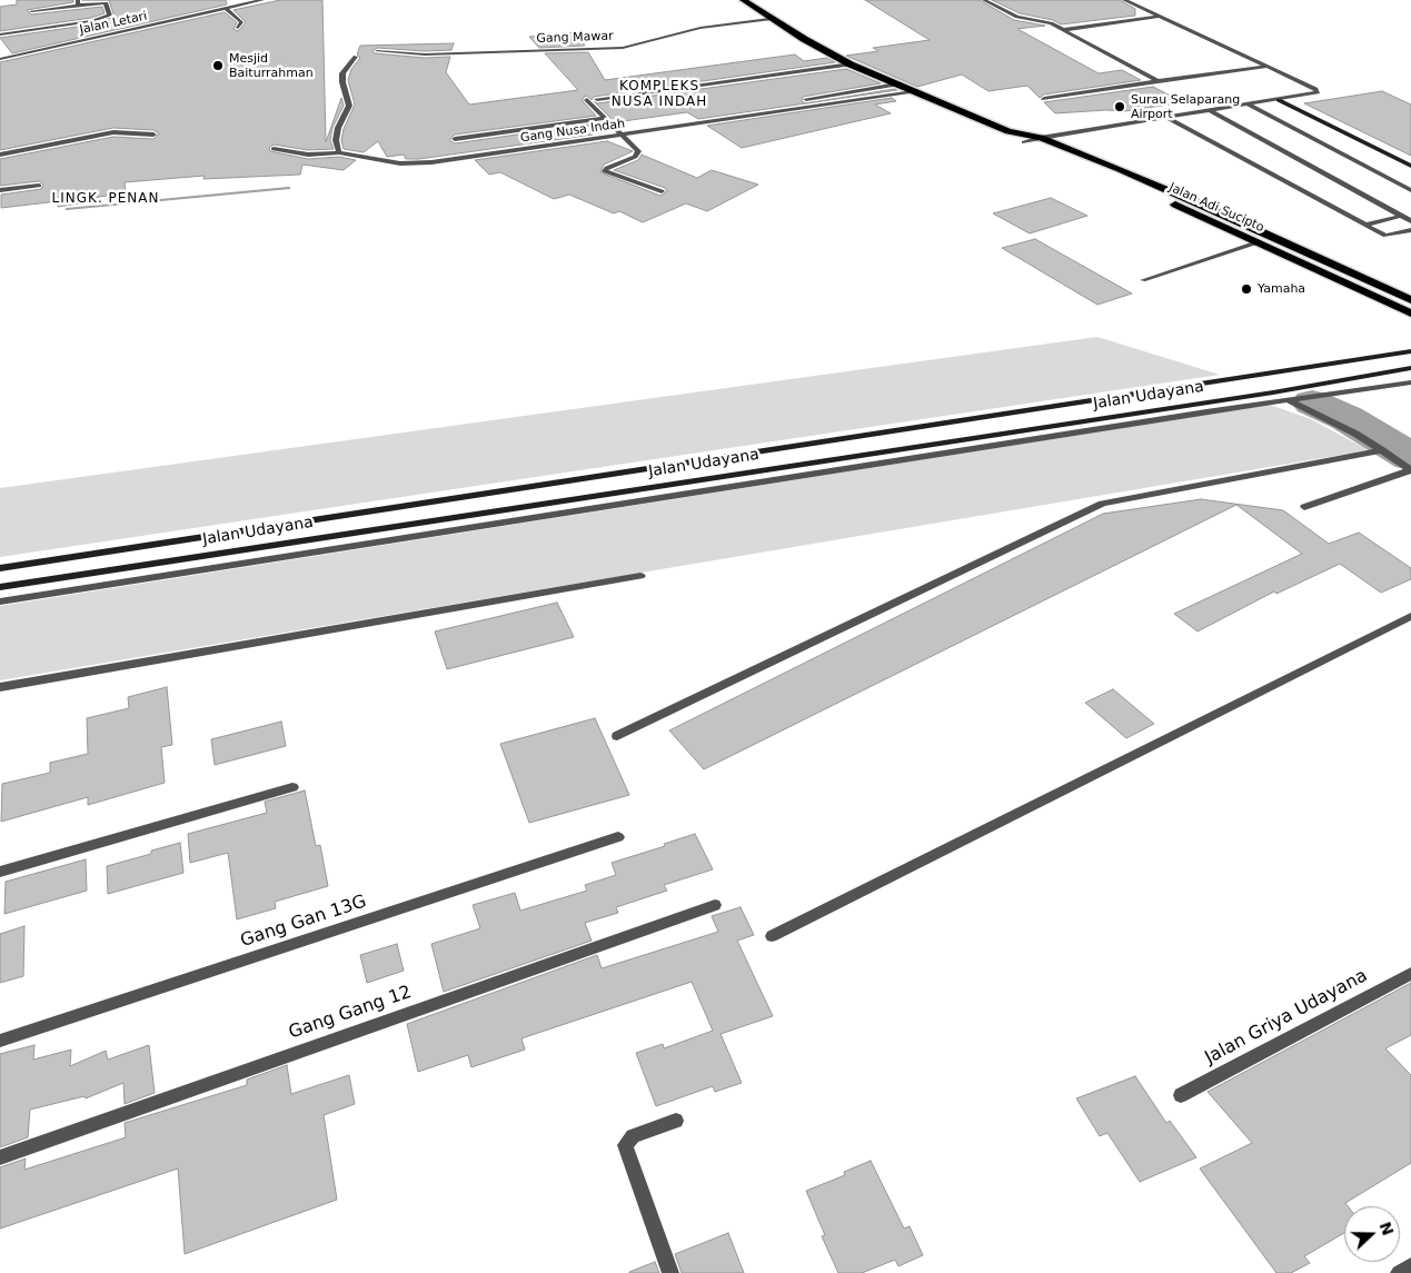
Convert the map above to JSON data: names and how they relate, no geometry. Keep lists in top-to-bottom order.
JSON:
{
  "streets": {
    "highway": ["Jalan Adi Sucipto"],
    "main road": ["Jalan Udayana"],
    "street": [
      "Jalan Letari",
      "Gang Mawar",
      "Gang Nusa Indah",
      "Gang Gan 13G",
      "Gang Gang 12",
      "Jalan Griya Udayana"
    ]
  },
  "crossings": [
    ["Gang Mawar", "Jalan Adi Sucipto"],
    ["Gang Nusa Indah", "Jalan Adi Sucipto"]
  ],
  "districts": ["KOMPLEKS NUSA INDAH", "LINGK. PENAN"],
  "places": ["Mesjid Baiturrahman", "Surau Selaparang Airport", "Yamaha"],
  "north": "right"
}
